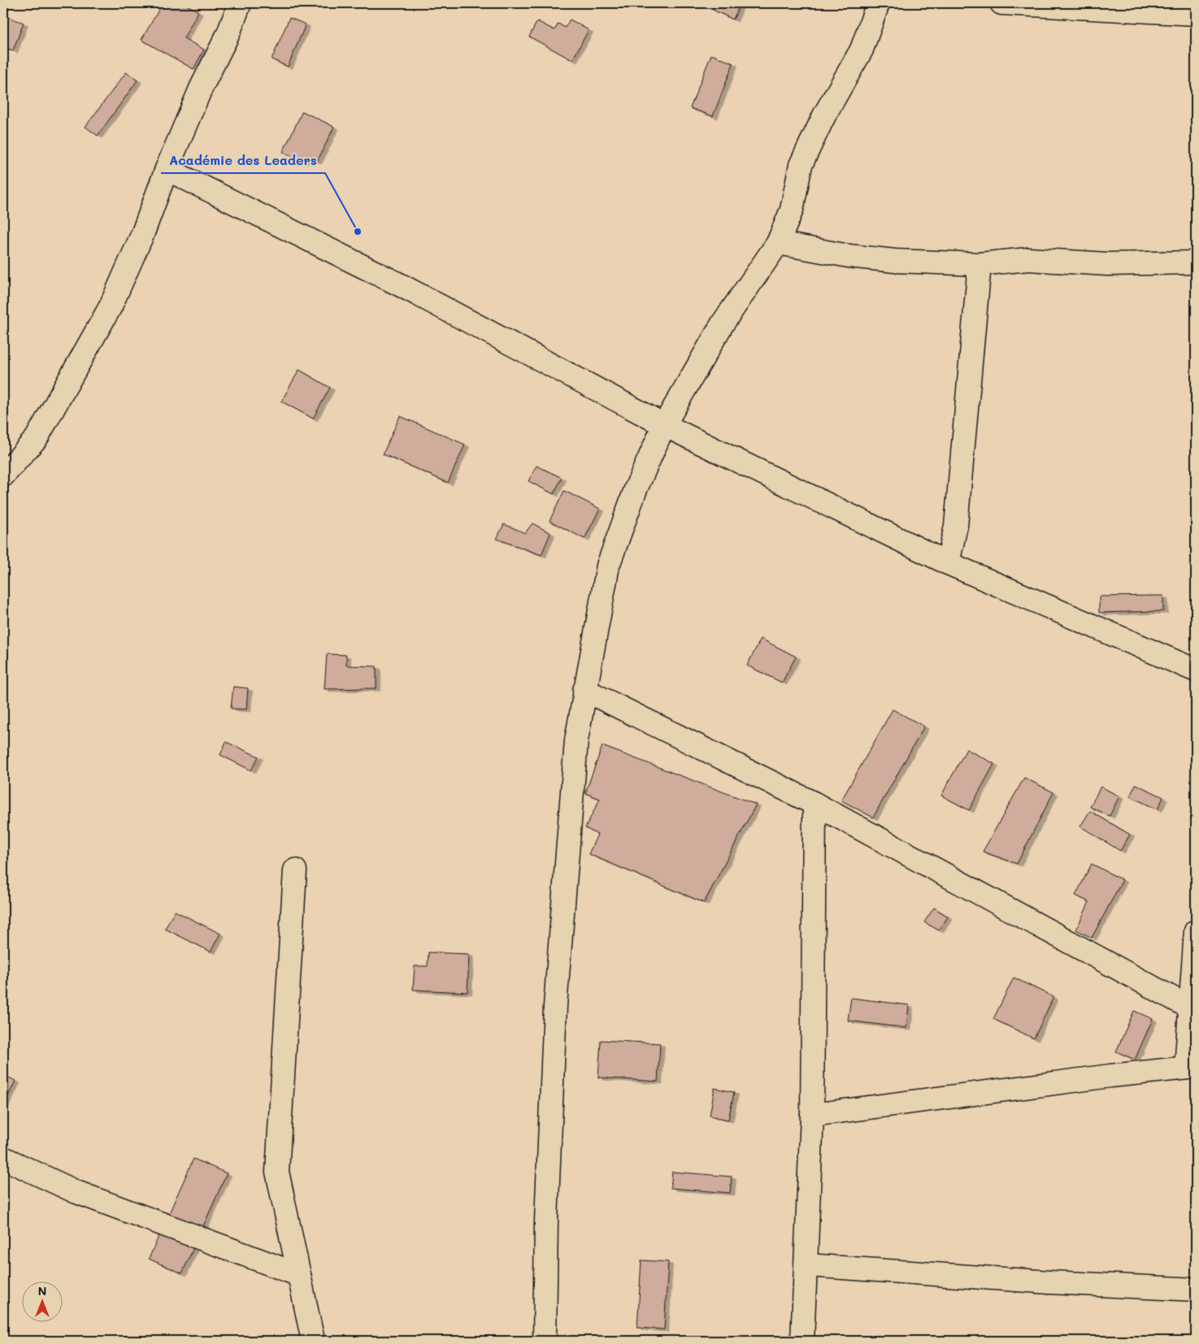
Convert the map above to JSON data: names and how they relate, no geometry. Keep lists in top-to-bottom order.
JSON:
{
  "places": ["Académie des Leaders"],
  "north": "top"
}
